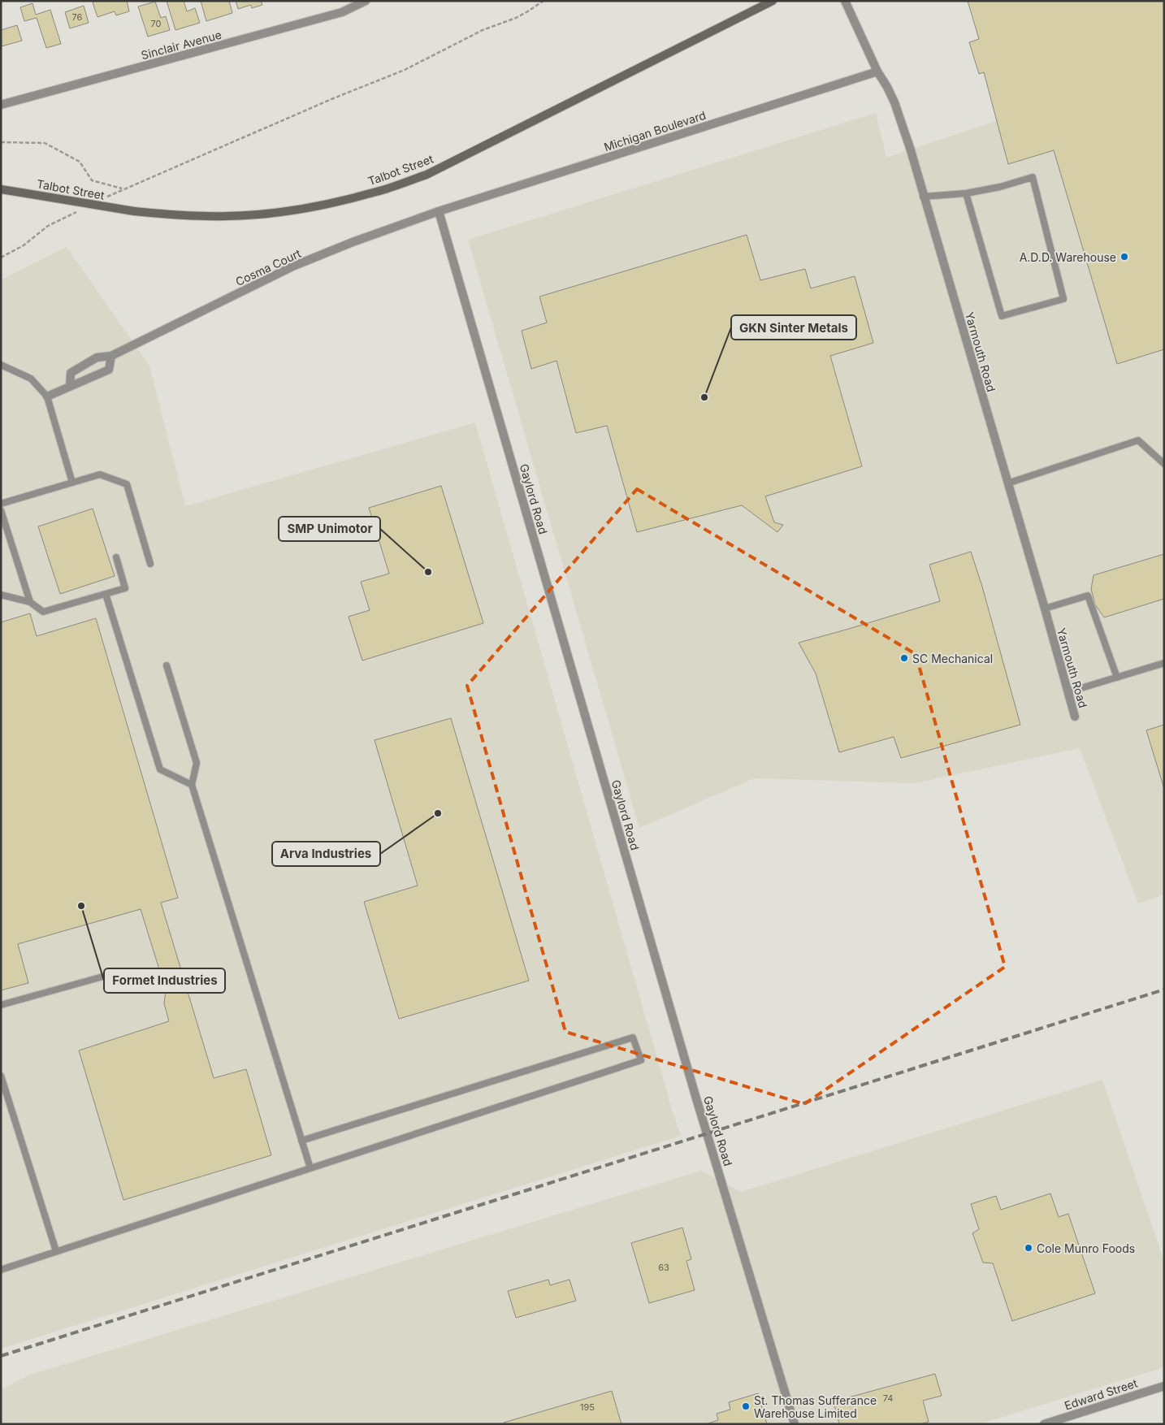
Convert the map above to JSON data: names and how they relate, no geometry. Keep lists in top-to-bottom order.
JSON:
{
  "streets": {
    "main road": ["Talbot Street"],
    "street": [
      "Sinclair Avenue",
      "Michigan Boulevard",
      "Cosma Court",
      "Yarmouth Road",
      "Gaylord Road",
      "Edward Street"
    ]
  },
  "crossings": [
    ["Michigan Boulevard", "Cosma Court"],
    ["Michigan Boulevard", "Yarmouth Road"],
    ["Michigan Boulevard", "Gaylord Road"],
    ["Cosma Court", "Gaylord Road"]
  ],
  "places": [
    "A.D.D. Warehouse",
    "GKN Sinter Metals",
    "SMP Unimotor",
    "SC Mechanical",
    "Arva Industries",
    "Formet Industries",
    "Cole Munro Foods",
    "St. Thomas Sufferance Warehouse Limited"
  ],
  "house_numbers": [
    "76",
    "70",
    "63",
    "74",
    "195"
  ]
}
